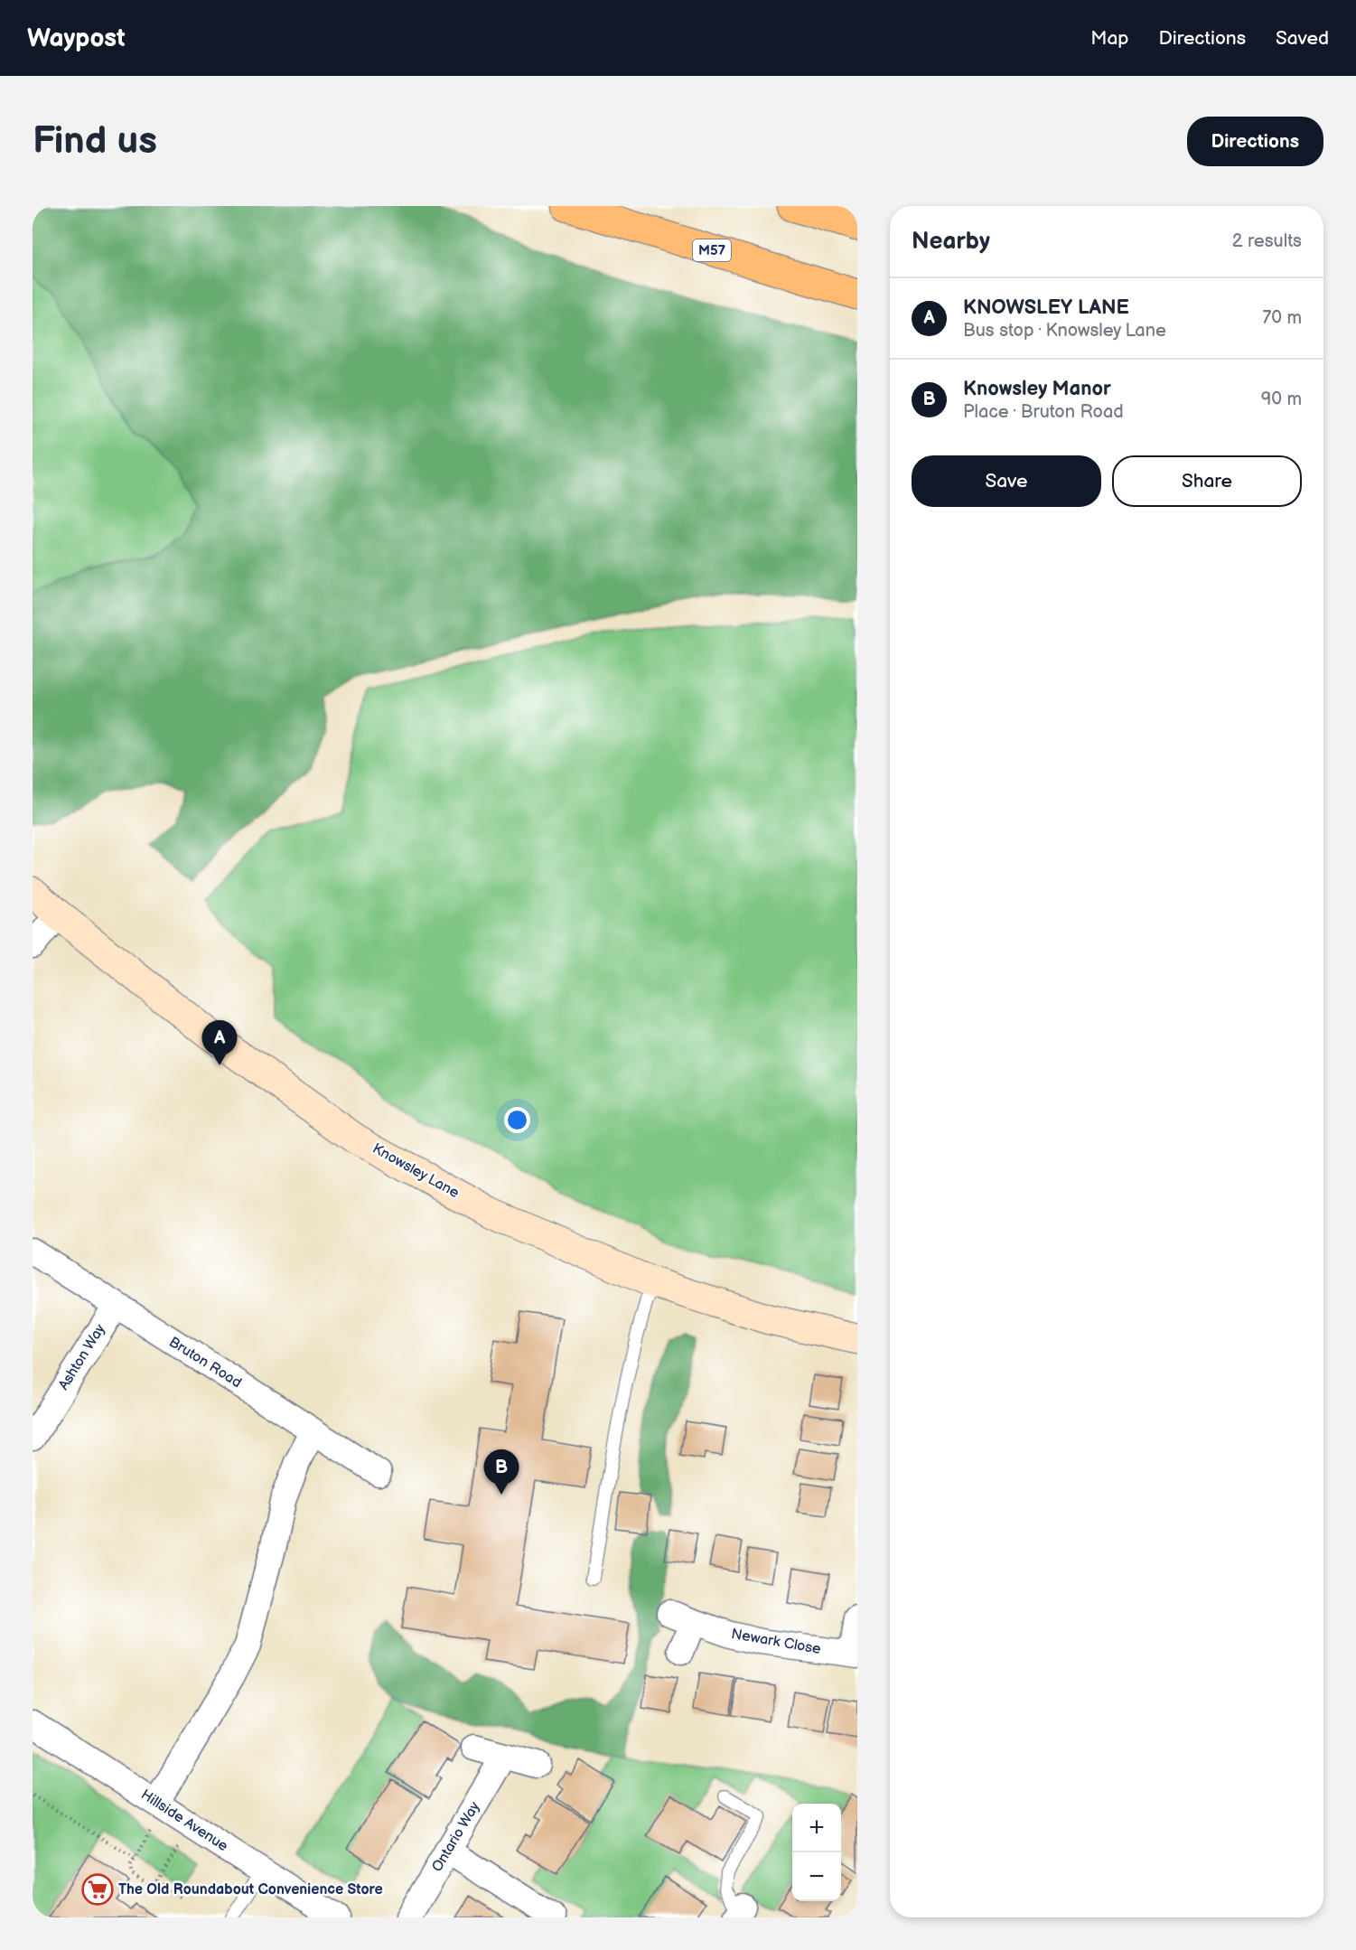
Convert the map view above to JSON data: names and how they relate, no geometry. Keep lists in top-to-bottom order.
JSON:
{
  "streets": {
    "highway": ["M57"],
    "main road": ["Knowsley Lane"],
    "street": [
      "Ashton Way",
      "Bruton Road",
      "Newark Close",
      "Hillside Avenue",
      "Ontario Way"
    ]
  },
  "crossings": [
    ["Ashton Way", "Bruton Road"]
  ],
  "places": {
    "supermarket": ["The Old Roundabout Convenience Store"]
  },
  "page": {
    "header": "Waypost",
    "nav": ["Map", "Directions", "Saved"],
    "buttons": [
      "Directions",
      ["Save", "Share"]
    ],
    "title": "Find us",
    "heading": ["Nearby", "2 results"],
    "list": [
      {
        "mark": "A",
        "name": "KNOWSLEY LANE",
        "note": "Bus stop · Knowsley Lane",
        "value": "70 m"
      },
      {
        "mark": "B",
        "name": "Knowsley Manor",
        "note": "Place · Bruton Road",
        "value": "90 m"
      }
    ],
    "pins": ["A", "B"],
    "map_buttons": ["+", "−"]
  }
}
